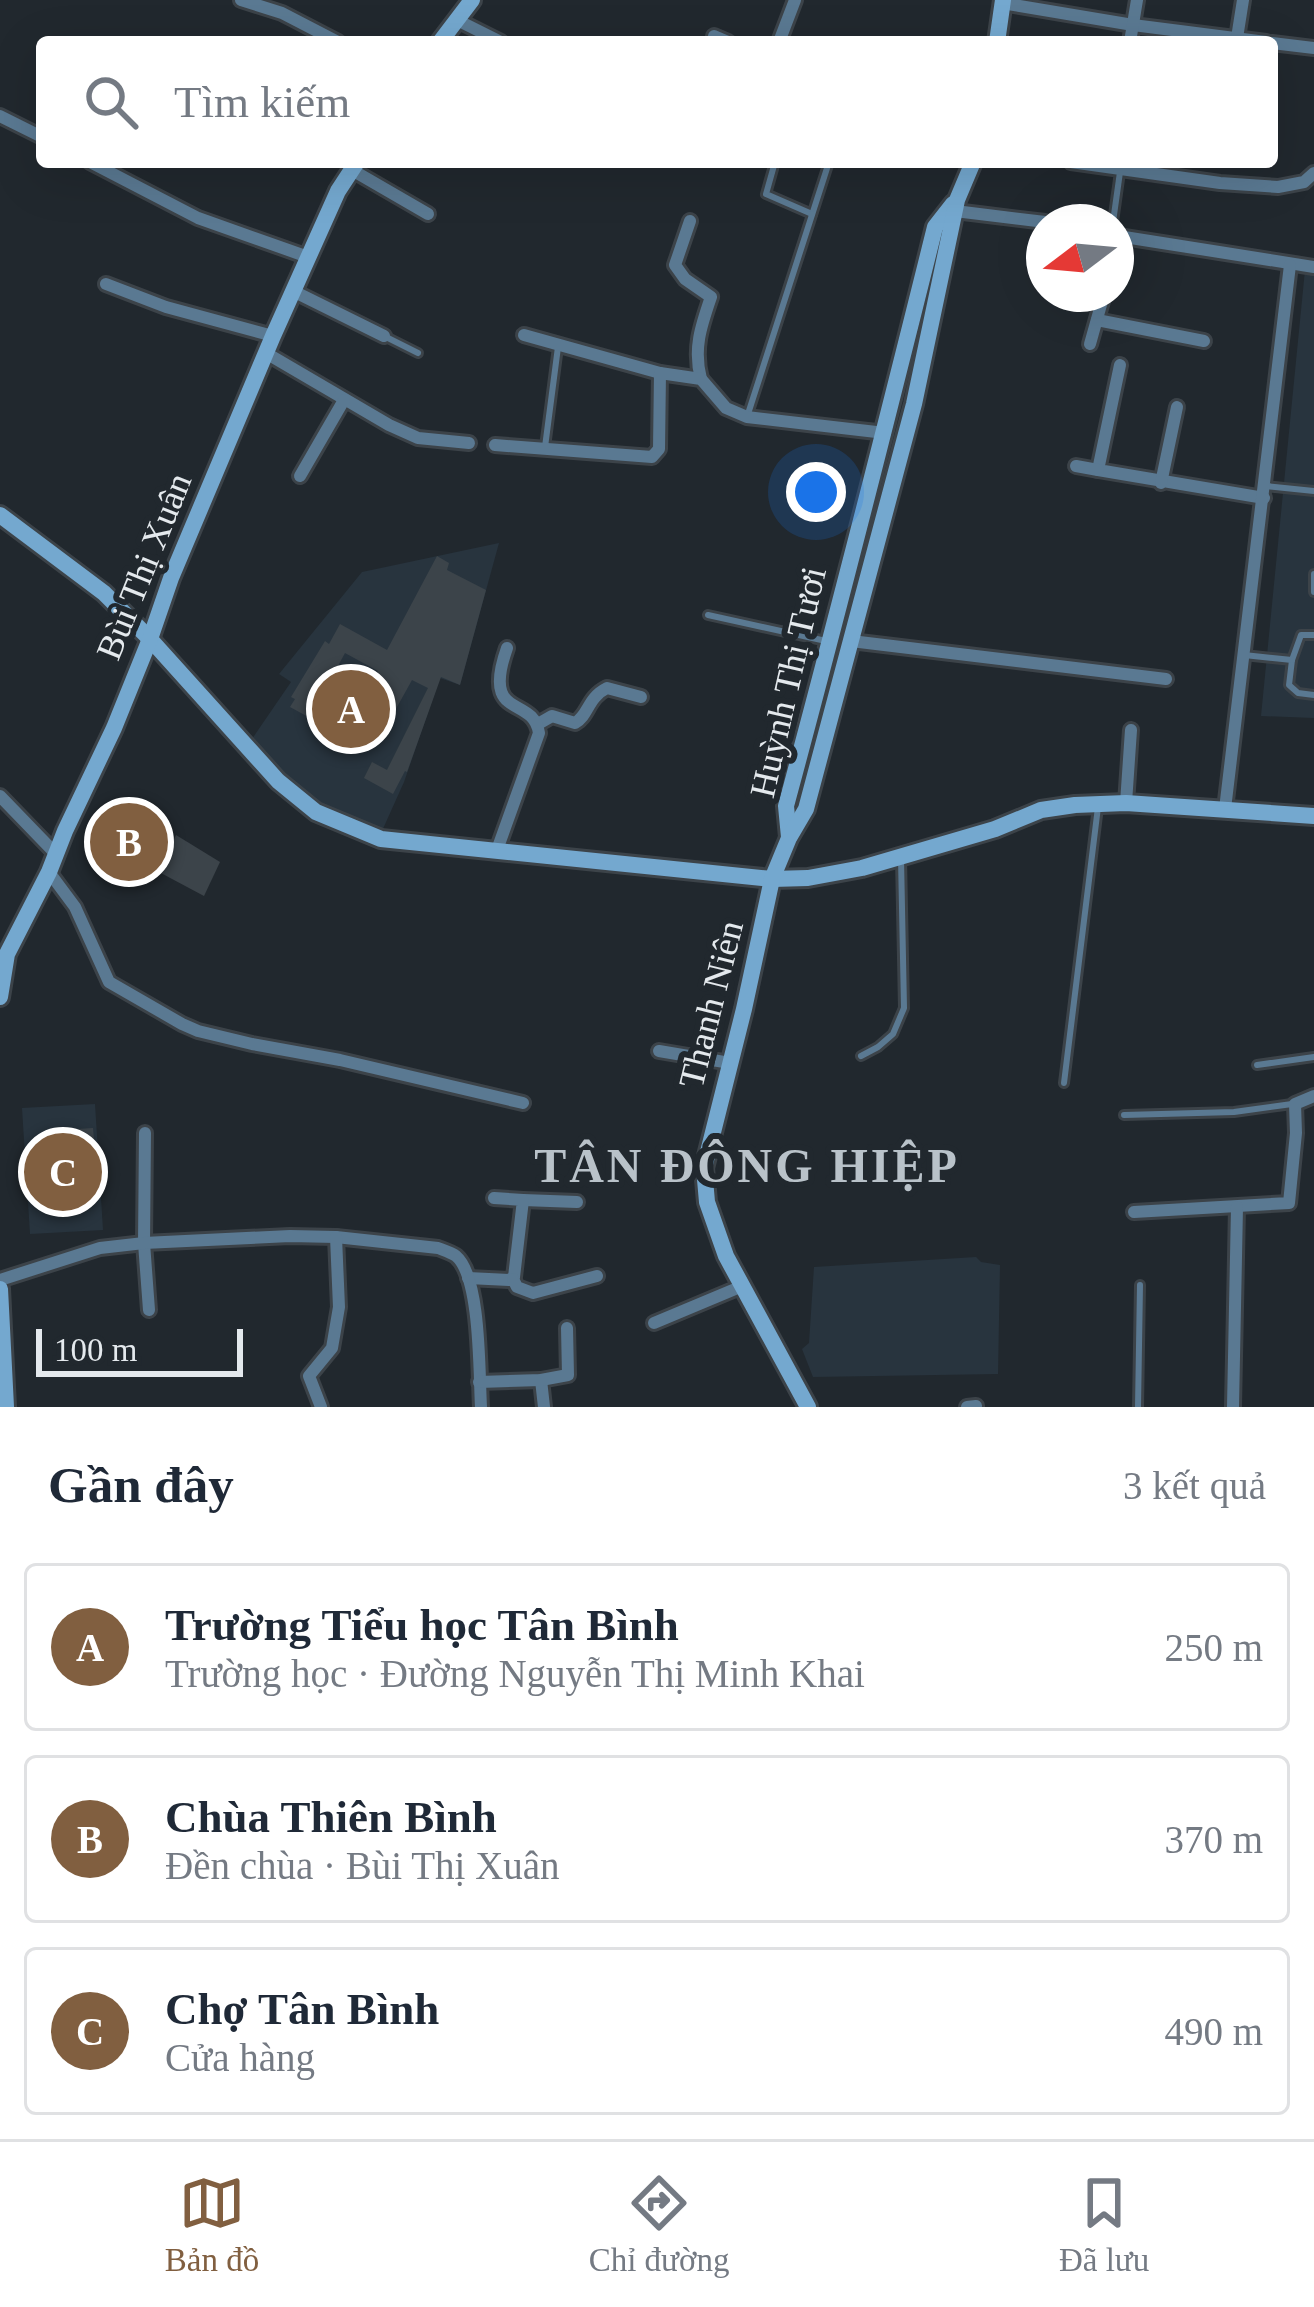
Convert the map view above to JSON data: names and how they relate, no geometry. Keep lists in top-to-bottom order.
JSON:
{
  "streets": {
    "main road": ["Bùi Thị Xuân", "Huỳnh Thị Tươi", "Thanh Niên"]
  },
  "crossings": [
    ["Huỳnh Thị Tươi", "Thanh Niên"]
  ],
  "districts": ["TÂN ĐÔNG HIỆP"],
  "scale_bar": "100 m",
  "north": "left",
  "page": {
    "search": "Tìm kiếm",
    "pins": ["A", "B", "C"],
    "scale": "100 m",
    "heading": ["Gần đây", "3 kết quả"],
    "list": [
      {
        "mark": "A",
        "name": "Trường Tiểu học Tân Bình",
        "note": "Trường học · Đường Nguyễn Thị Minh Khai",
        "value": "250 m"
      },
      {
        "mark": "B",
        "name": "Chùa Thiên Bình",
        "note": "Đền chùa · Bùi Thị Xuân",
        "value": "370 m"
      },
      {
        "mark": "C",
        "name": "Chợ Tân Bình",
        "note": "Cửa hàng",
        "value": "490 m"
      }
    ],
    "nav": ["Bản đồ", "Chỉ đường", "Đã lưu"]
  }
}
